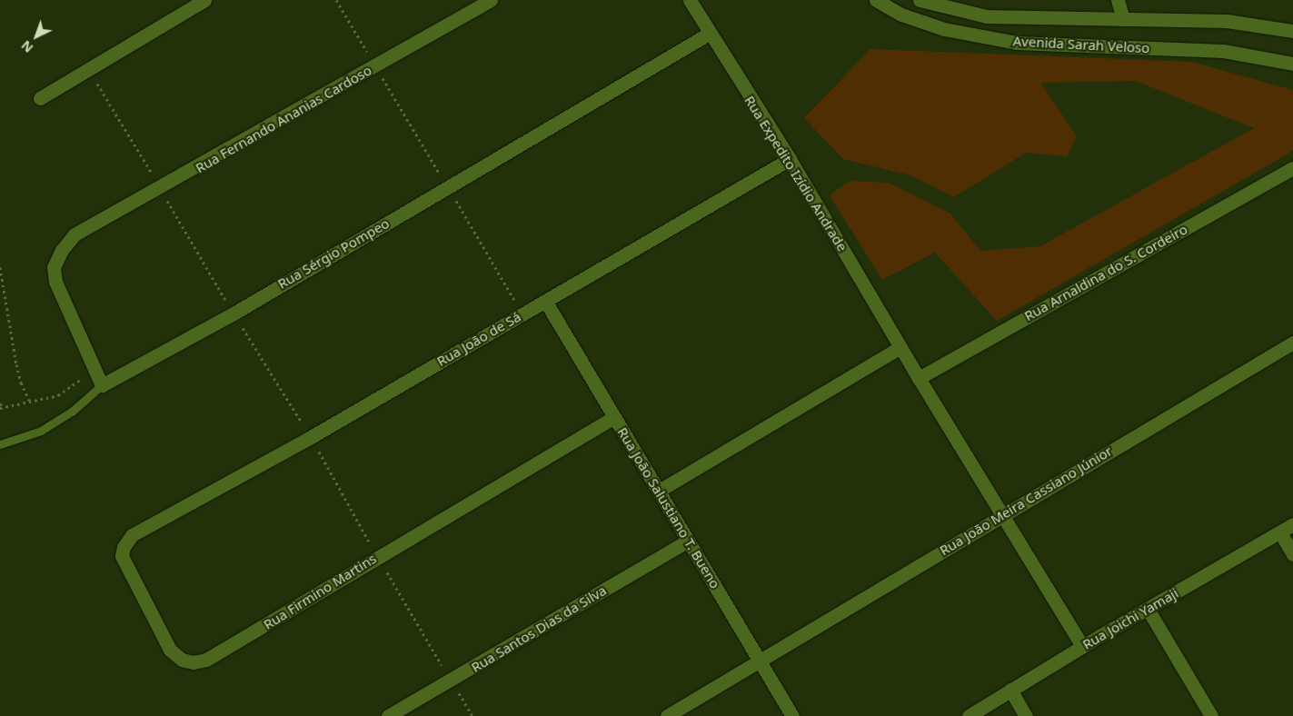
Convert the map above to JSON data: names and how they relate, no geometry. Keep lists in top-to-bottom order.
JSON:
{
  "streets": {
    "street": [
      "Avenida Sarah Veloso",
      "Rua Fernando Ananias Cardoso",
      "Rua Expedito Izídio Andrade",
      "Rua Sérgio Pompeo",
      "Rua Arnaldina do S. Cordeiro",
      "Rua João de Sá",
      "Rua João Meira Cassiano Júnior",
      "Rua João Salustiano T. Bueno",
      "Rua Firmino Martins",
      "Rua Joichi Yamaji",
      "Rua Santos Dias da Silva"
    ]
  },
  "crossings": [
    ["Rua Expedito Izídio Andrade", "Rua Sérgio Pompeo"],
    ["Rua Expedito Izídio Andrade", "Rua Arnaldina do S. Cordeiro"],
    ["Rua Expedito Izídio Andrade", "Rua João de Sá"],
    ["Rua Expedito Izídio Andrade", "Rua João Meira Cassiano Júnior"],
    ["Rua Expedito Izídio Andrade", "Rua Joichi Yamaji"],
    ["Rua João de Sá", "Rua João Salustiano T. Bueno"],
    ["Rua João de Sá", "Rua Firmino Martins"],
    ["Rua João Meira Cassiano Júnior", "Rua João Salustiano T. Bueno"],
    ["Rua João Salustiano T. Bueno", "Rua Firmino Martins"],
    ["Rua João Salustiano T. Bueno", "Rua Santos Dias da Silva"]
  ],
  "north": "bottom left"
}
